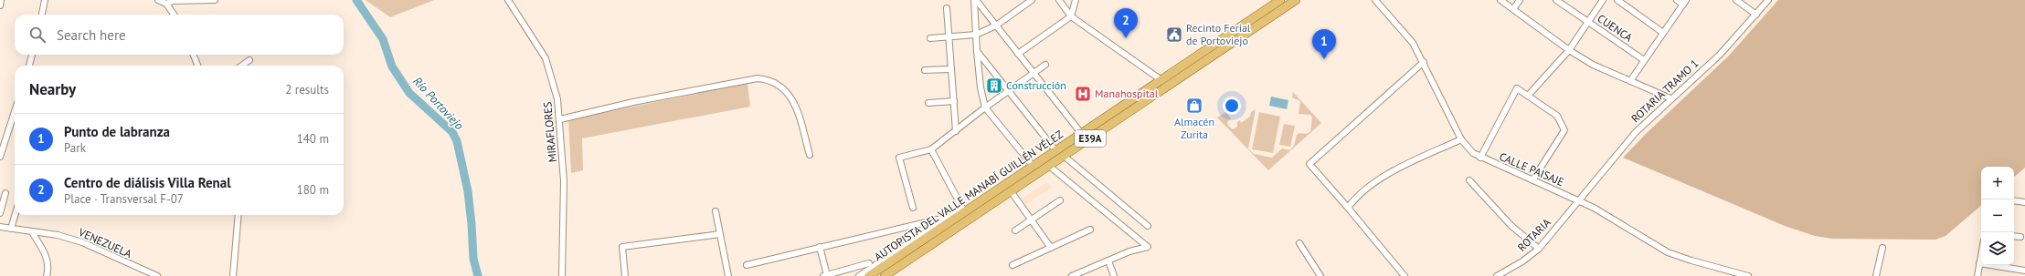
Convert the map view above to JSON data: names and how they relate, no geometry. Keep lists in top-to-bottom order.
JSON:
{
  "streets": {
    "main road": ["E39A", "AUTOPISTA DEL VALLE MANABÍ GUILLÉN VÉLEZ"],
    "street": [
      "CUENCA",
      "ROTARIA TRAMO 1",
      "MIRAFLORES",
      "CALLE PAISAJE",
      "ROTARIA",
      "VENEZUELA"
    ]
  },
  "crossings": [
    ["ROTARIA TRAMO 1", "CALLE PAISAJE"],
    ["ROTARIA TRAMO 1", "ROTARIA"],
    ["CALLE PAISAJE", "ROTARIA"]
  ],
  "water": ["Río Portoviejo"],
  "places": {
    "public building": ["Recinto Ferial de Portoviejo"],
    "building": ["Construcción"],
    "hospital": ["Manahospital"],
    "shop": ["Almacén Zurita"]
  },
  "page": {
    "pins": ["2", "1"],
    "search": "Search here",
    "heading": ["Nearby", "2 results"],
    "list": [
      {
        "mark": "1",
        "name": "Punto de labranza",
        "note": "Park",
        "value": "140 m"
      },
      {
        "mark": "2",
        "name": "Centro de diálisis Villa Renal",
        "note": "Place · Transversal F-07",
        "value": "180 m"
      }
    ],
    "map_buttons": ["+", "−"]
  }
}
